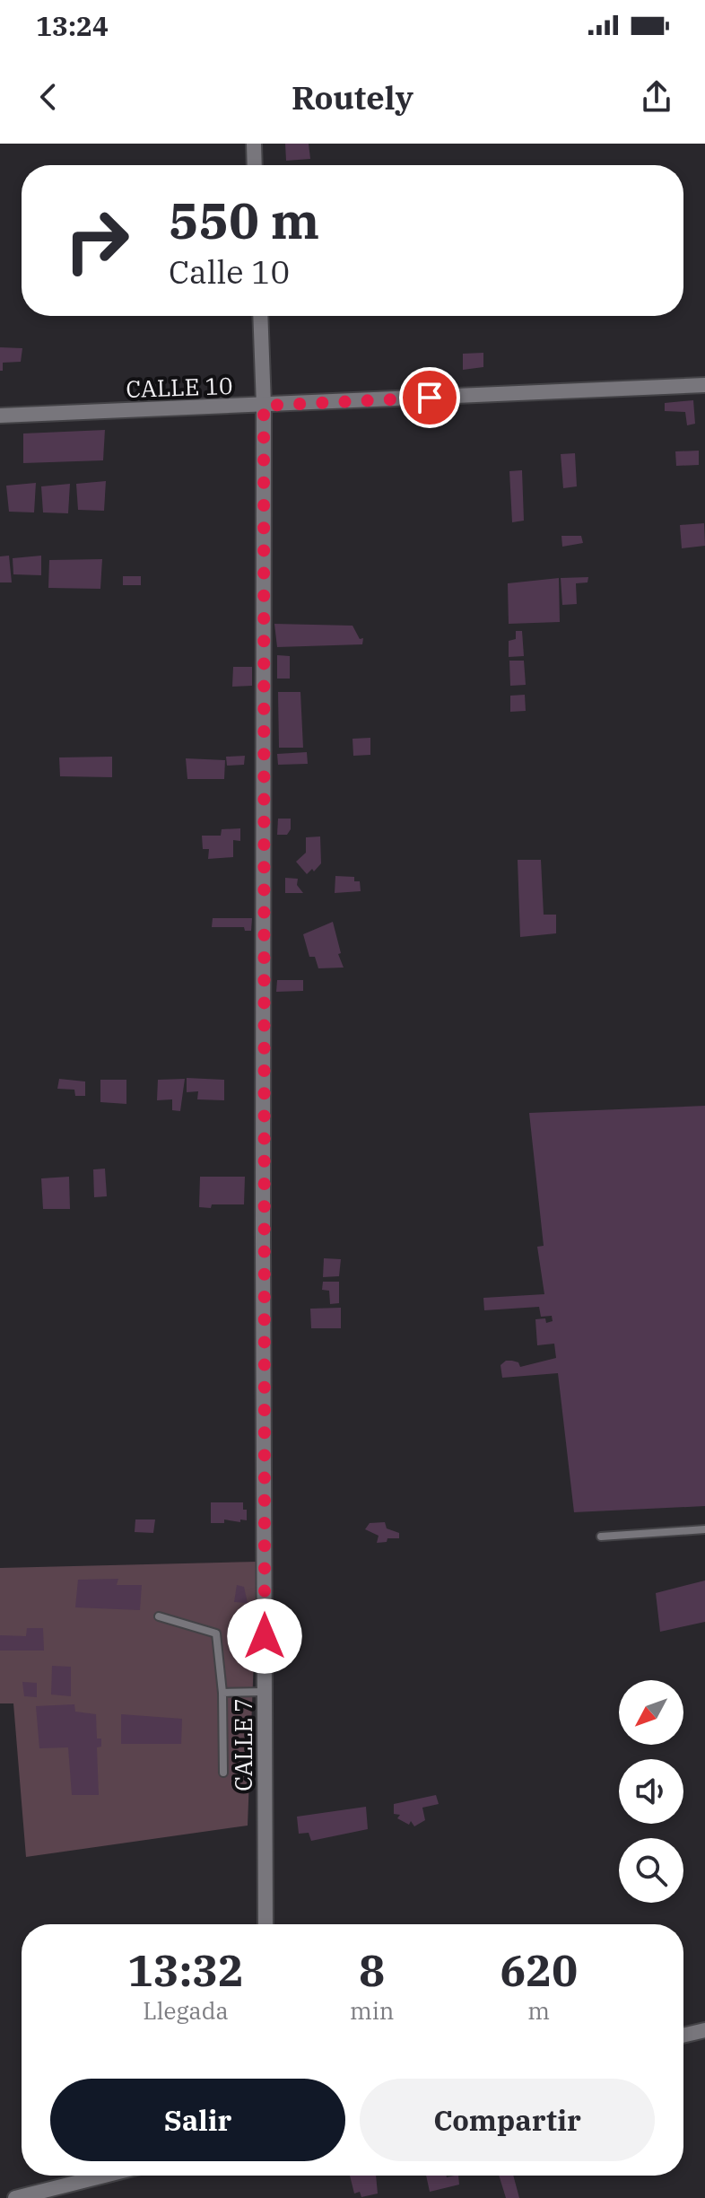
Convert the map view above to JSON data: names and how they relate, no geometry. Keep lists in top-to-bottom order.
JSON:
{
  "streets": {
    "street": ["CALLE 10", "CALLE 7"]
  },
  "crossings": [
    ["CALLE 10", "CALLE 7"]
  ],
  "north": "bottom left",
  "page": {
    "status": "13:24",
    "header": "Routely",
    "turn": ["550 m", "Calle 10"],
    "eta": [
      "13:32",
      "Llegada",
      "8",
      "min",
      "620",
      "m"
    ],
    "buttons": ["Salir", "Compartir"]
  }
}
